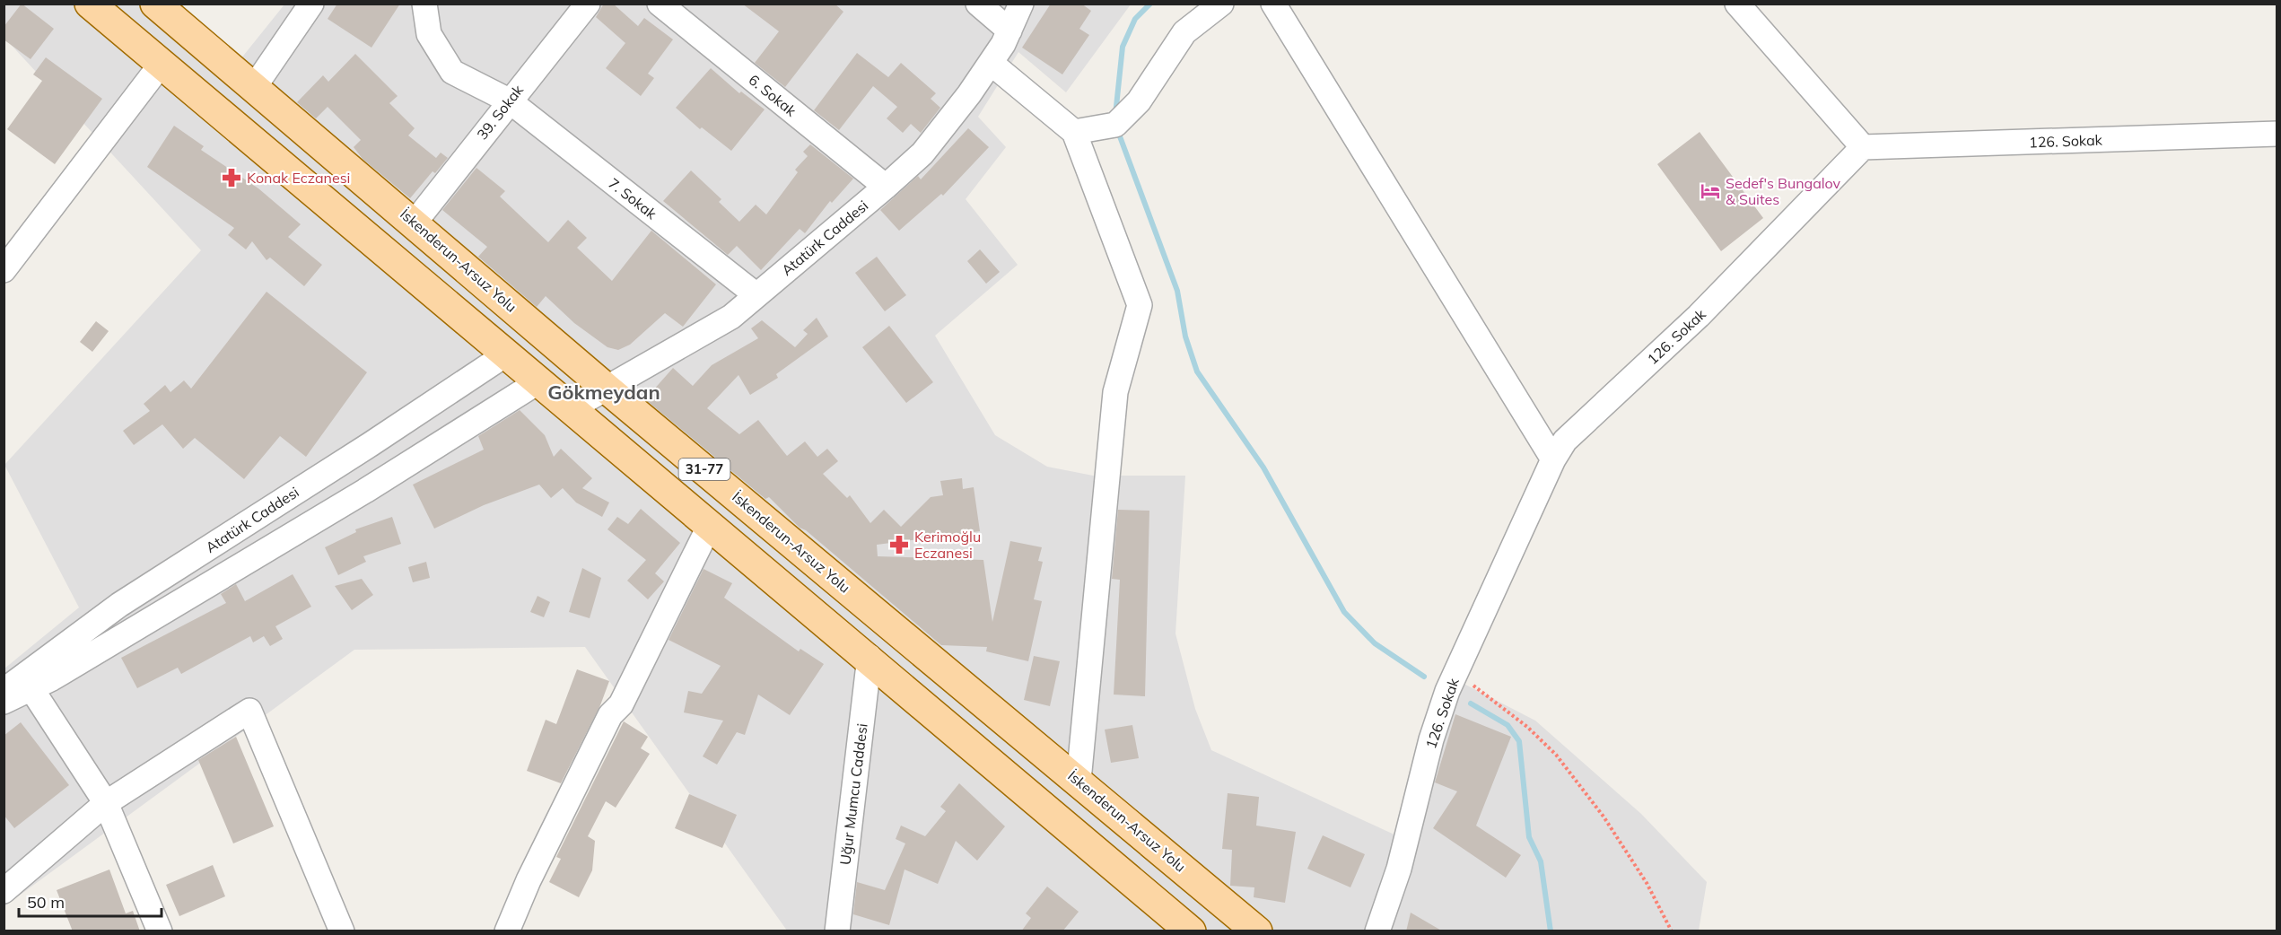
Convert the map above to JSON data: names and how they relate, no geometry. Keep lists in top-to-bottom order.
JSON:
{
  "streets": {
    "main road": ["İskenderun-Arsuz Yolu", "31-77"],
    "street": [
      "6. Sokak",
      "39. Sokak",
      "126. Sokak",
      "7. Sokak",
      "Atatürk Caddesi",
      "Uğur Mumcu Caddesi"
    ]
  },
  "crossings": [
    ["6. Sokak", "Atatürk Caddesi"],
    ["39. Sokak", "7. Sokak"],
    ["39. Sokak", "İskenderun-Arsuz Yolu"],
    ["7. Sokak", "Atatürk Caddesi"],
    ["Atatürk Caddesi", "İskenderun-Arsuz Yolu"]
  ],
  "districts": ["Gökmeydan"],
  "places": {
    "pharmacy": ["Konak Eczanesi", "Kerimoğlu Eczanesi"],
    "hotel": ["Sedef's Bungalov & Suites"]
  },
  "scale_bar": "50 m"
}
